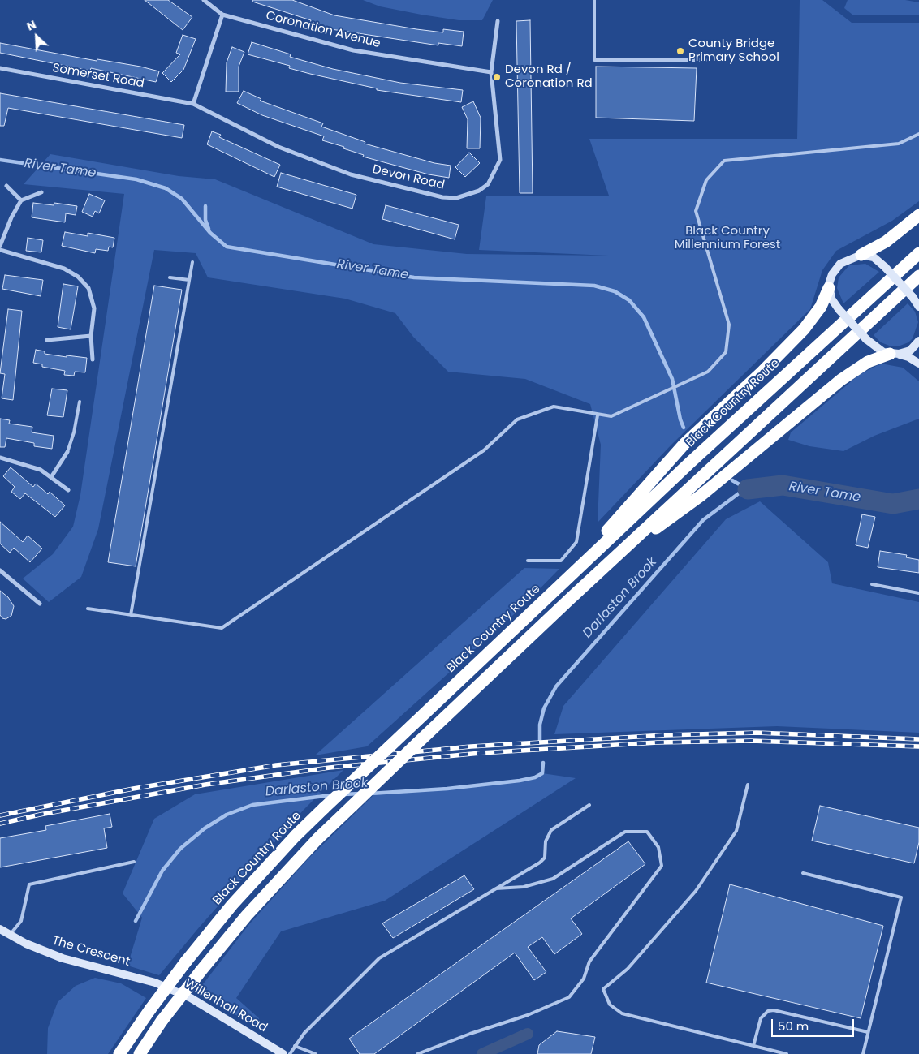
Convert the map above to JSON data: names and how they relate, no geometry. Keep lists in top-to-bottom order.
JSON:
{
  "streets": {
    "highway": ["Black Country Route"],
    "street": [
      "Coronation Avenue",
      "Somerset Road",
      "Devon Road",
      "The Crescent",
      "Willenhall Road"
    ]
  },
  "crossings": [
    ["Coronation Avenue", "Devon Road"],
    ["Somerset Road", "Devon Road"],
    ["The Crescent", "Willenhall Road"]
  ],
  "water": ["River Tame", "Darlaston Brook"],
  "parks": ["Black Country Millennium Forest"],
  "places": ["County Bridge Primary School", "Devon Rd / Coronation Rd"],
  "scale_bar": "50 m",
  "north": "top left"
}
